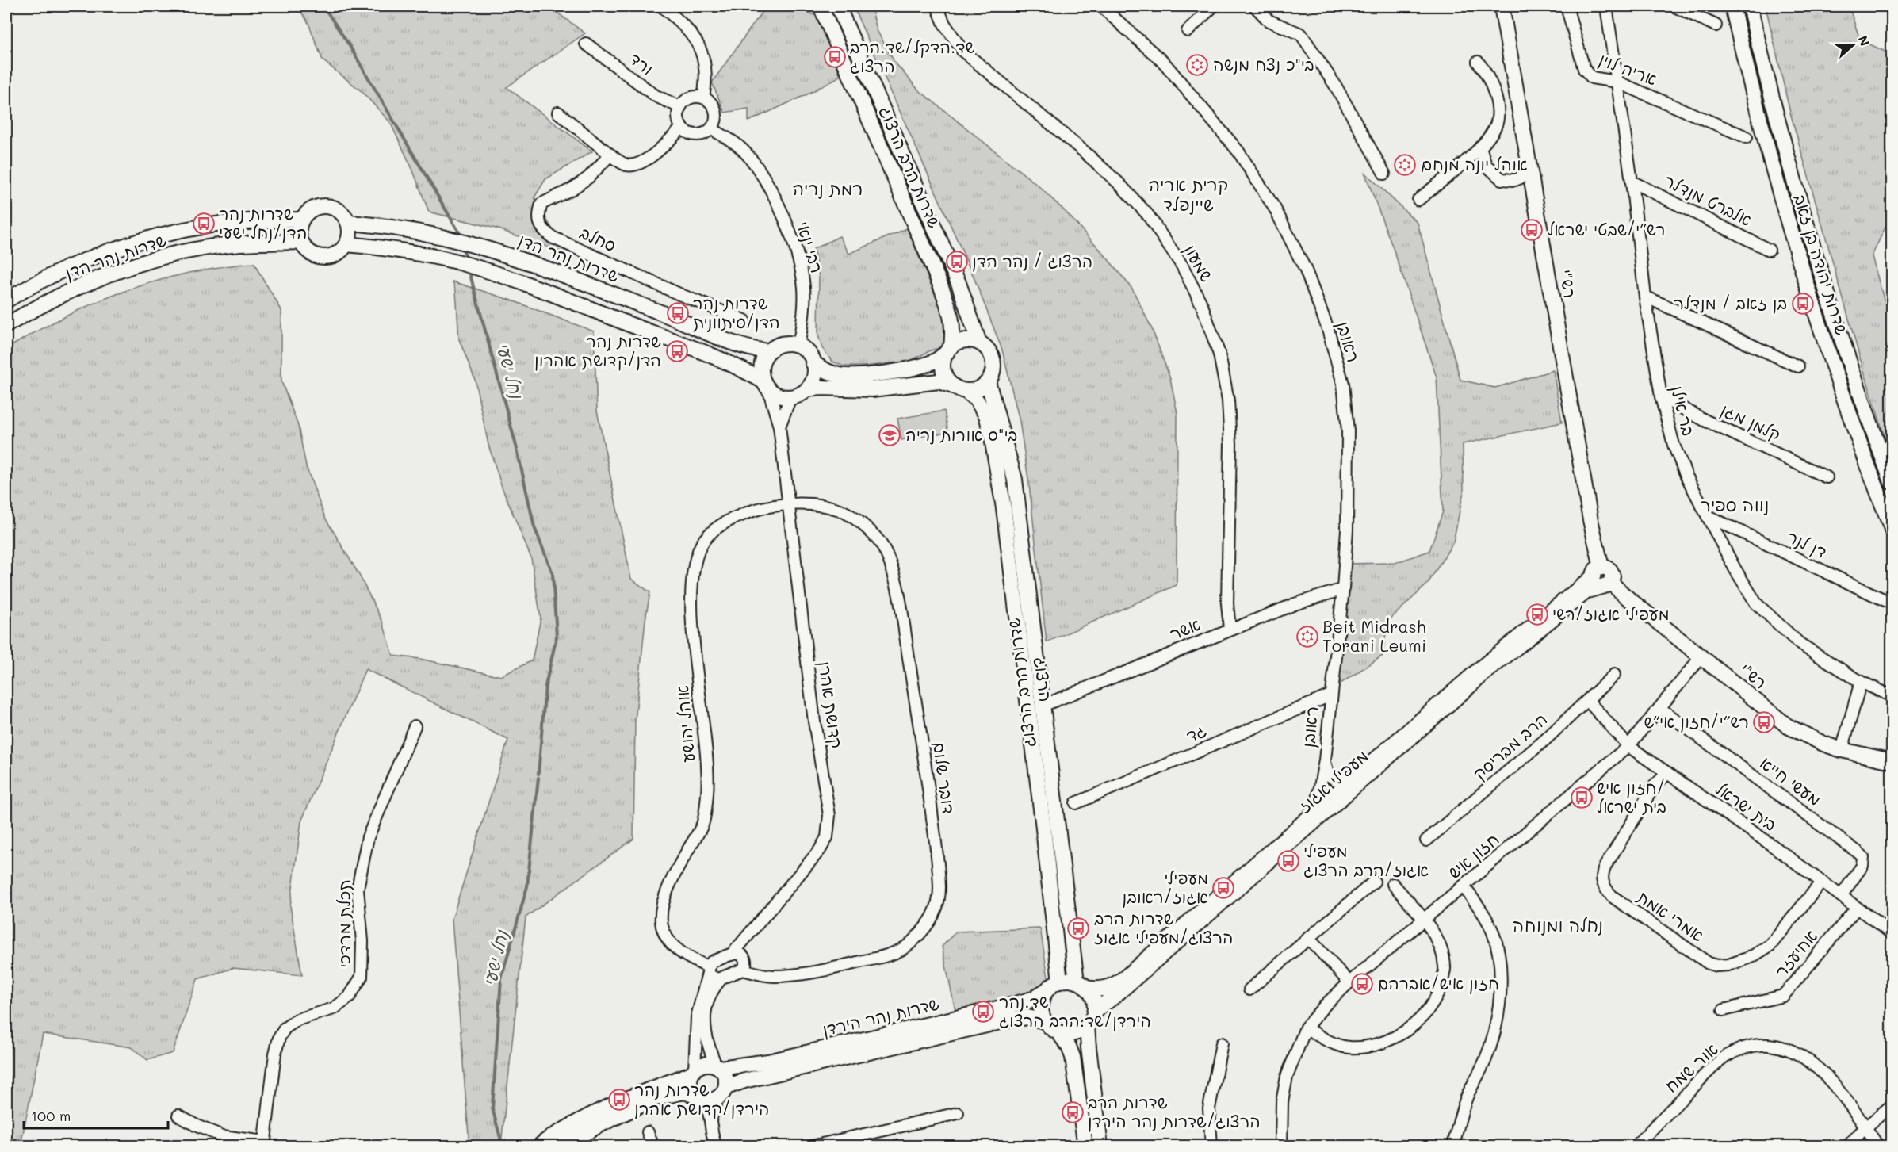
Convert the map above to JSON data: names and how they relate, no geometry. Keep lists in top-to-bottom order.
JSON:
{
  "streets": {
    "main road": [
      "שדרות הרב הרצוג",
      "שדרות נהר הדן",
      "שדרות יהודה בן זאב",
      "רש\"י",
      "הרצוג",
      "מעפילי אגוז",
      "שדרות נהר הירדן"
    ],
    "street": [
      "ורד",
      "אריה לוין",
      "אלברט מנדלר",
      "סחלב",
      "רבי ינאי",
      "שמעון",
      "ראובן",
      "בר אילן",
      "קלמן מגן",
      "דן לנר",
      "אשר",
      "קדושת אהרן",
      "אוהל יהושע",
      "גד",
      "הרב מבריסק",
      "דובר שלום",
      "מעשי חייא",
      "בית ישראל",
      "חזון איש",
      "אמרי אמת",
      "תכלת מרדכי",
      "אחיעזר",
      "אור שמח"
    ]
  },
  "crossings": [
    ["ורד", "רבי ינאי"],
    ["אריה לוין", "בר אילן"],
    ["שדרות הרב הרצוג", "אשר"],
    ["שדרות הרב הרצוג", "הרצוג"],
    ["שדרות הרב הרצוג", "מעפילי אגוז"],
    ["שדרות הרב הרצוג", "שדרות נהר הירדן"],
    ["אלברט מנדלר", "בר אילן"],
    ["רבי ינאי", "שדרות נהר הדן"],
    ["רבי ינאי", "קדושת אהרן"],
    ["שדרות נהר הדן", "קדושת אהרן"],
    ["שמעון", "אשר"],
    ["רש\"י", "מעפילי אגוז"],
    ["רש\"י", "חזון איש"],
    ["ראובן", "אשר"],
    ["ראובן", "גד"],
    ["ראובן", "מעפילי אגוז"],
    ["בר אילן", "קלמן מגן"],
    ["בר אילן", "דן לנר"],
    ["הרצוג", "מעפילי אגוז"],
    ["הרצוג", "שדרות נהר הירדן"],
    ["קדושת אהרן", "אוהל יהושע"],
    ["קדושת אהרן", "דובר שלום"],
    ["אוהל יהושע", "דובר שלום"],
    ["הרב מבריסק", "בית ישראל"],
    ["מעפילי אגוז", "שדרות נהר הירדן"],
    ["מעשי חייא", "בית ישראל"],
    ["מעשי חייא", "חזון איש"],
    ["בית ישראל", "חזון איש"],
    ["בית ישראל", "אמרי אמת"],
    ["בית ישראל", "אחיעזר"]
  ],
  "districts": [
    "קרית אריה שיינפלד",
    "רמת נריה",
    "נווה ספיר",
    "נחלה ומנוחה"
  ],
  "water": ["נחל ישעי"],
  "places": {
    "bus stop": [
      "שד.הדקל/שד.הרב הרצוג",
      "שדרות נהר הדן/נחל ישעי",
      "רש״י/שבטי ישראל",
      "הרצוג / נהר הדן",
      "בן זאב / מנדלר",
      "שדרות נהר הדן/סיתוונית",
      "שדרות נהר הדן/קדושת אהרון",
      "מעפילי אגוז/רשי",
      "רש״י/חזון אי״ש",
      "חזון איש/ בית ישראל",
      "מעפילי אגוז/הרב הרצוג",
      "מעפילי אגוז/ראובן",
      "שדרות הרב הרצוג/מעפילי אגוז",
      "חזון איש/אברהם",
      "שד.נהר הירדן/שד.הרב הרצוג",
      "שדרות נהר הירדן/קדושת אהרן",
      "שדרות הרב הרצוג/שדרות נהר הירדן"
    ],
    "synagogue": ["בי\"כ נצח מנשה", "אוהל יונה מנחם", "Beit Midrash Torani Leumi"],
    "school or university": ["בי\"ס אורות נריה"]
  },
  "scale_bar": "100 m",
  "north": "right"
}
